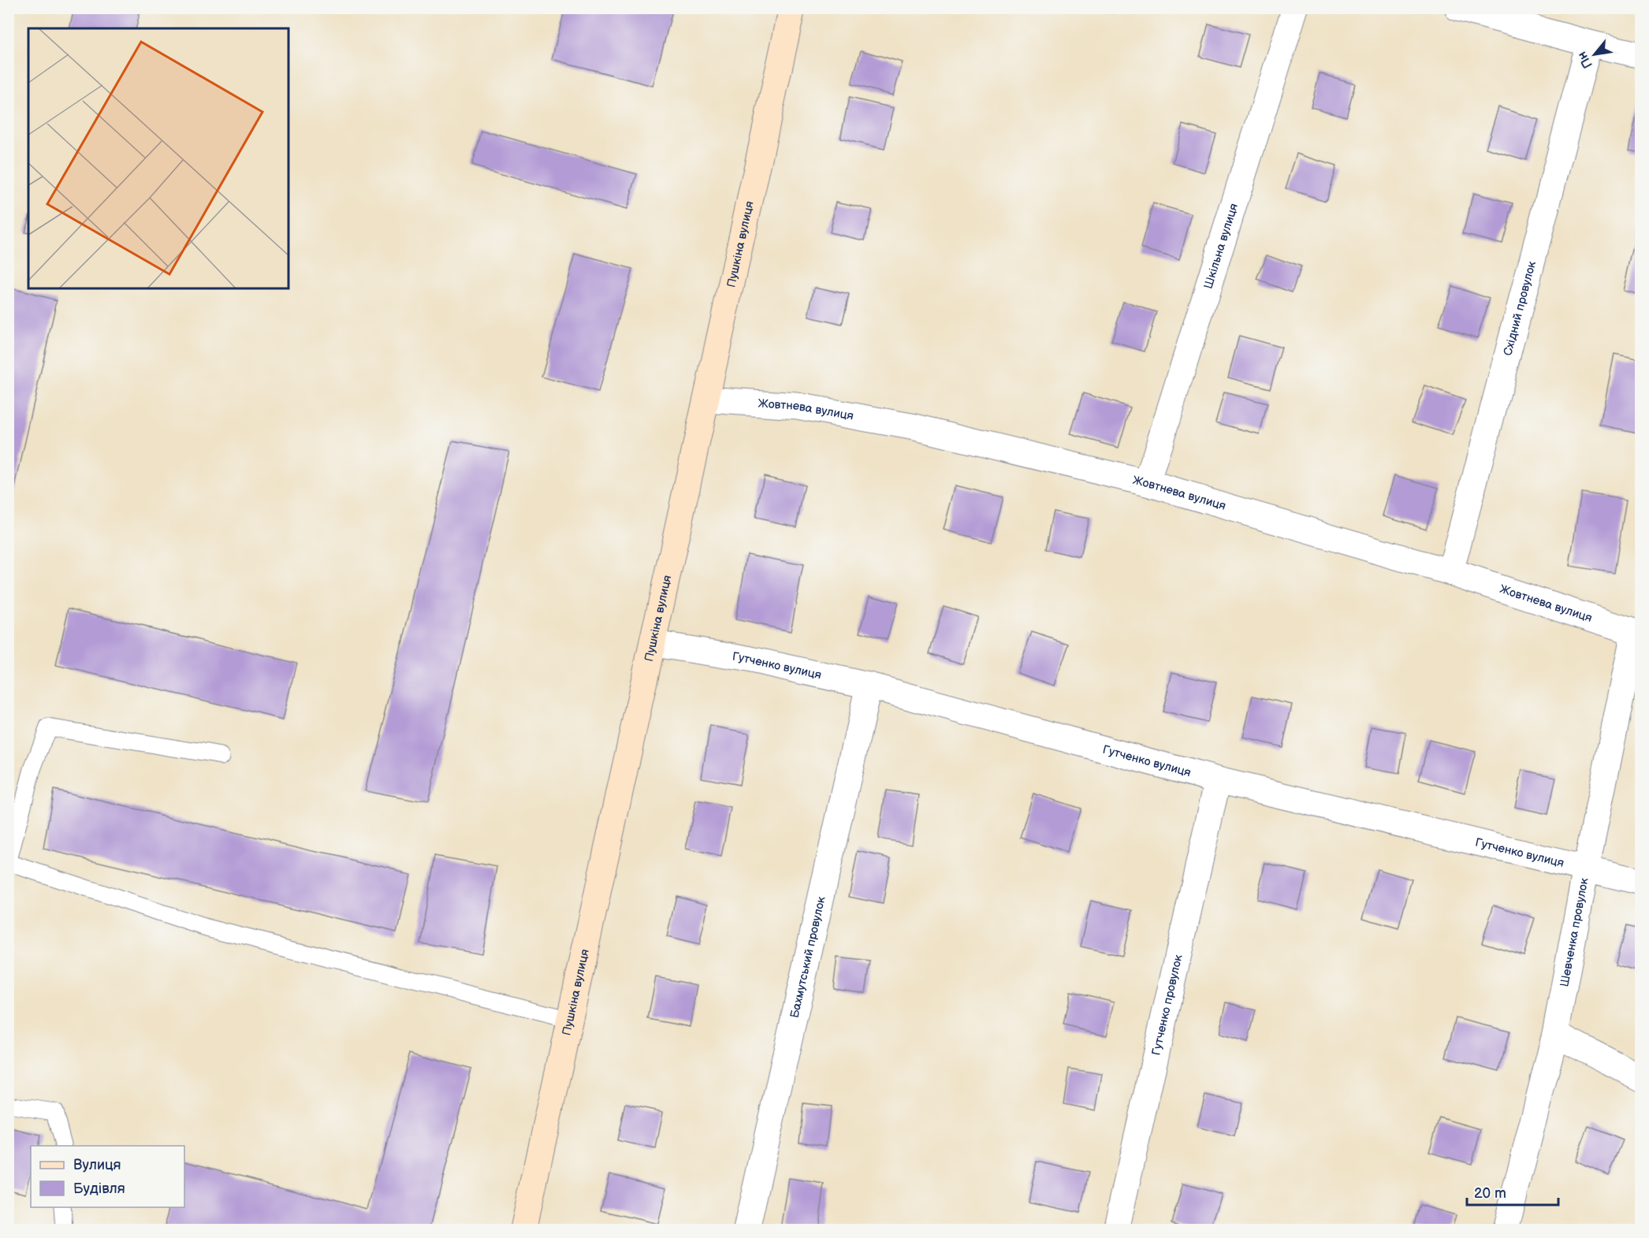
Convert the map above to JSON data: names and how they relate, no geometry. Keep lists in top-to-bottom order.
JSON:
{
  "streets": {
    "main road": ["Пушкіна вулиця"],
    "street": [
      "Шкільна вулиця",
      "Східний провулок",
      "Жовтнева вулиця",
      "Гутченко вулиця",
      "Шевченка провулок",
      "Бахмутський провулок",
      "Гутченко провулок"
    ]
  },
  "crossings": [
    ["Пушкіна вулиця", "Жовтнева вулиця"],
    ["Пушкіна вулиця", "Гутченко вулиця"],
    ["Шкільна вулиця", "Жовтнева вулиця"],
    ["Східний провулок", "Жовтнева вулиця"],
    ["Жовтнева вулиця", "Шевченка провулок"],
    ["Гутченко вулиця", "Шевченка провулок"],
    ["Гутченко вулиця", "Бахмутський провулок"],
    ["Гутченко вулиця", "Гутченко провулок"]
  ],
  "legend": ["Вулиця", "Будівля"],
  "scale_bar": "20 m",
  "north": "bottom left"
}
